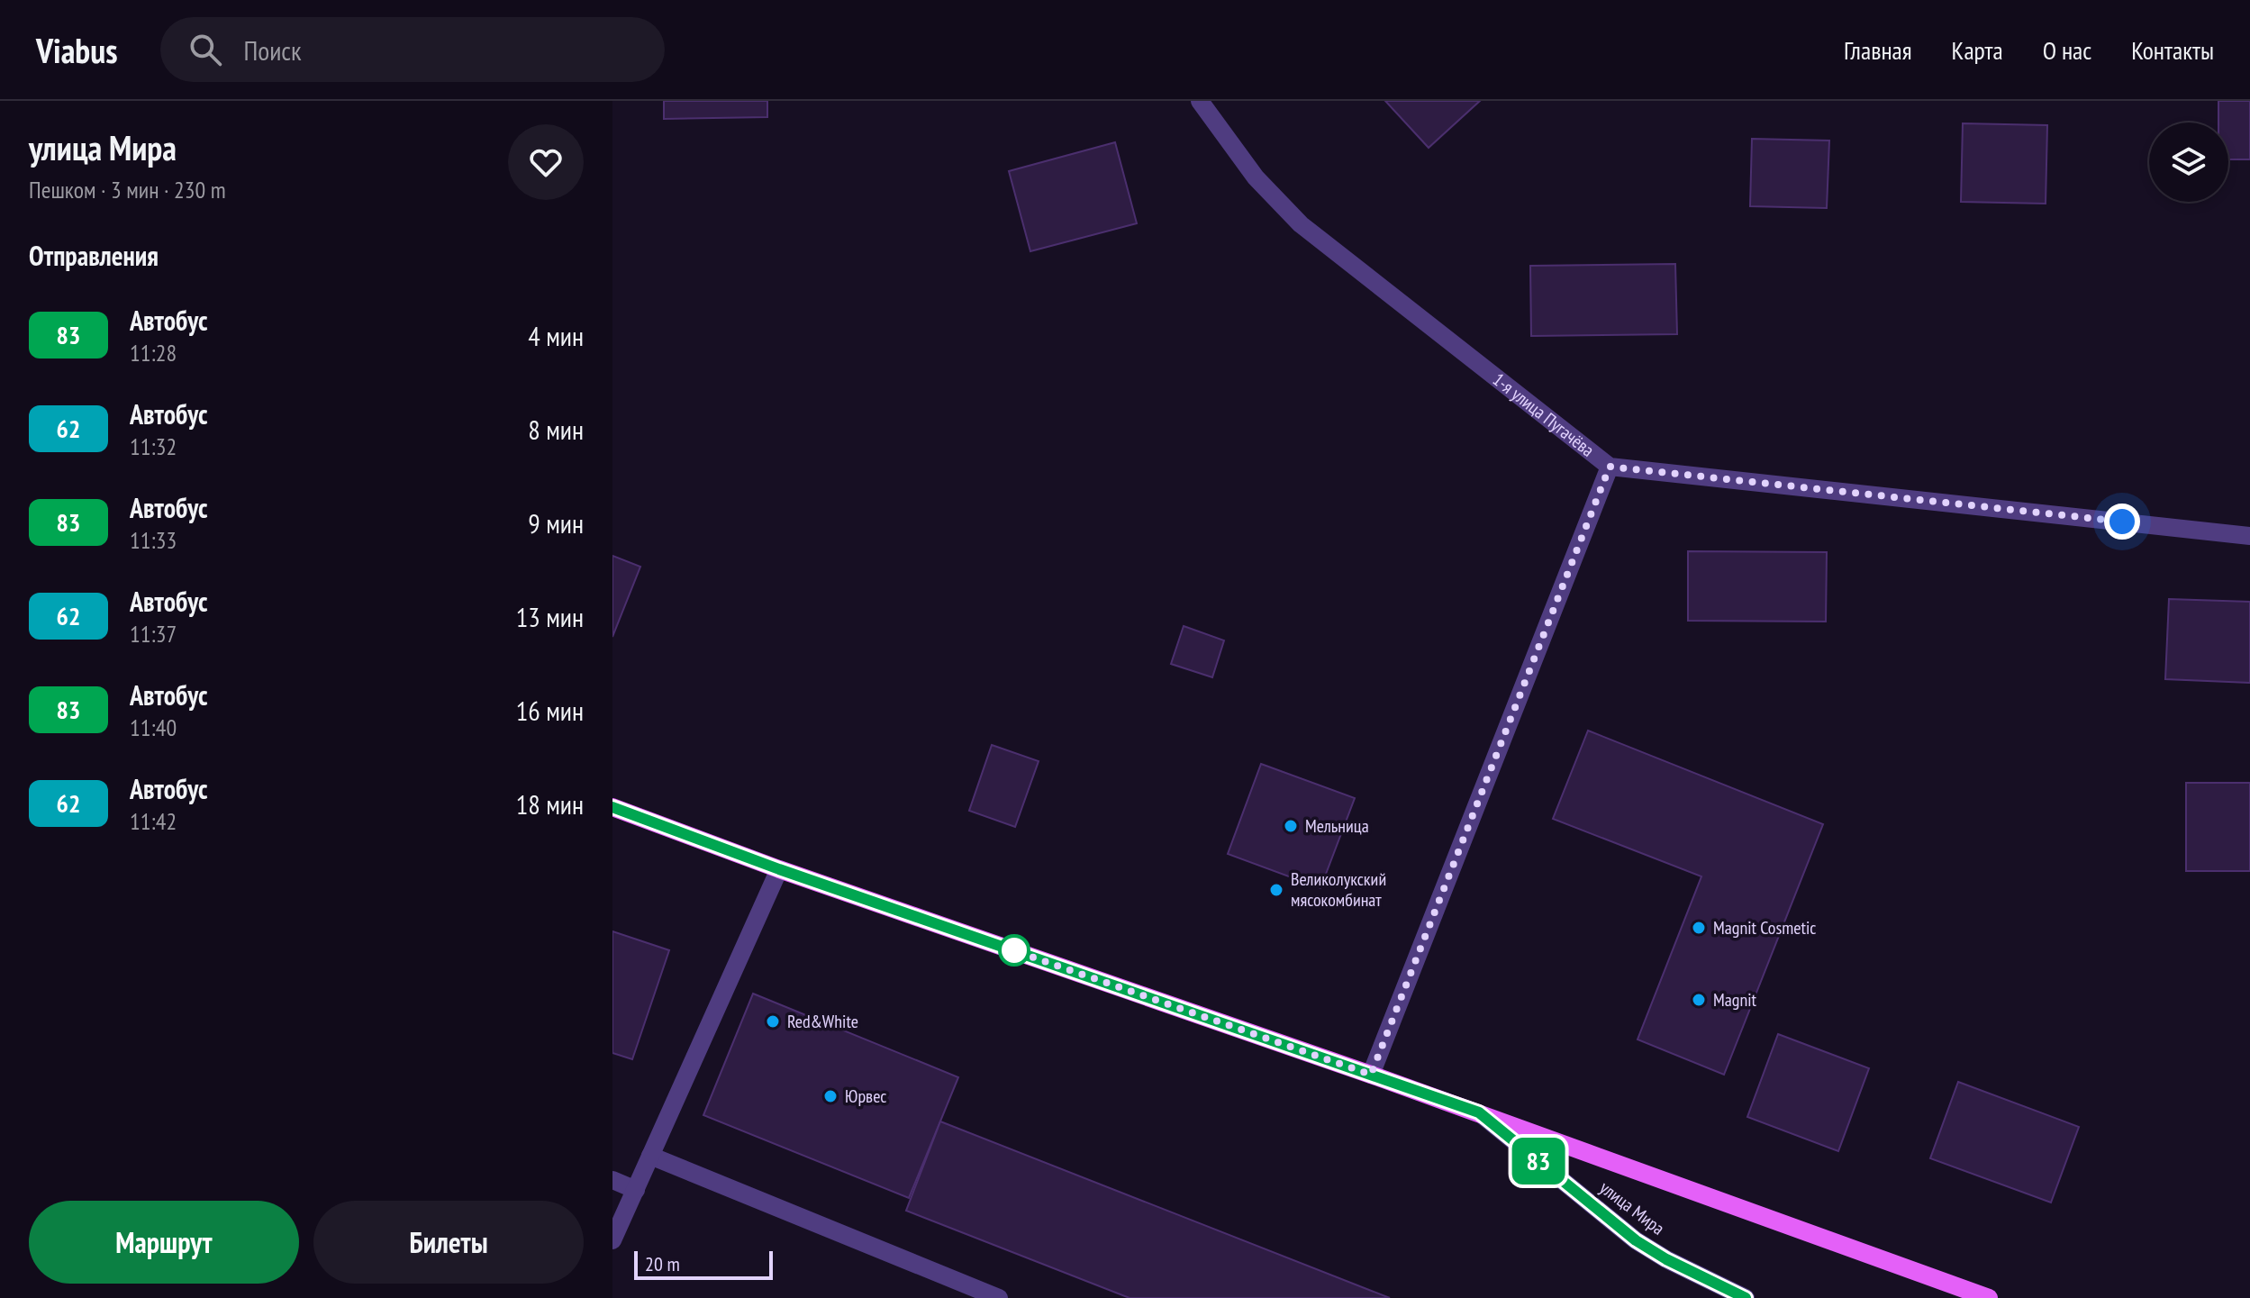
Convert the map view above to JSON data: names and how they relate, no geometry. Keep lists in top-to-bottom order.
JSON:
{
  "streets": {
    "main road": ["улица Мира"],
    "street": ["1-я улица Пугачёва"]
  },
  "places": [
    "Мельница",
    "Великолукский мясокомбинат",
    "Magnit Cosmetic",
    "Magnit",
    "Red&White",
    "Юрвес"
  ],
  "lines": ["bus line 83"],
  "scale_bar": "20 m",
  "page": {
    "header": "Viabus",
    "search": "Поиск",
    "nav": [
      "Главная",
      "Карта",
      "О нас",
      "Контакты"
    ],
    "heading": [
      ["улица Мира", "Пешком · 3 мин · 230 m"],
      "Отправления"
    ],
    "on_map": "83",
    "list": [
      {
        "mark": "83",
        "name": "Автобус",
        "note": "11:28",
        "value": "4 мин"
      },
      {
        "mark": "62",
        "name": "Автобус",
        "note": "11:32",
        "value": "8 мин"
      },
      {
        "mark": "83",
        "name": "Автобус",
        "note": "11:33",
        "value": "9 мин"
      },
      {
        "mark": "62",
        "name": "Автобус",
        "note": "11:37",
        "value": "13 мин"
      },
      {
        "mark": "83",
        "name": "Автобус",
        "note": "11:40",
        "value": "16 мин"
      },
      {
        "mark": "62",
        "name": "Автобус",
        "note": "11:42",
        "value": "18 мин"
      }
    ],
    "buttons": ["Маршрут", "Билеты"],
    "scale": "20 m"
  }
}
